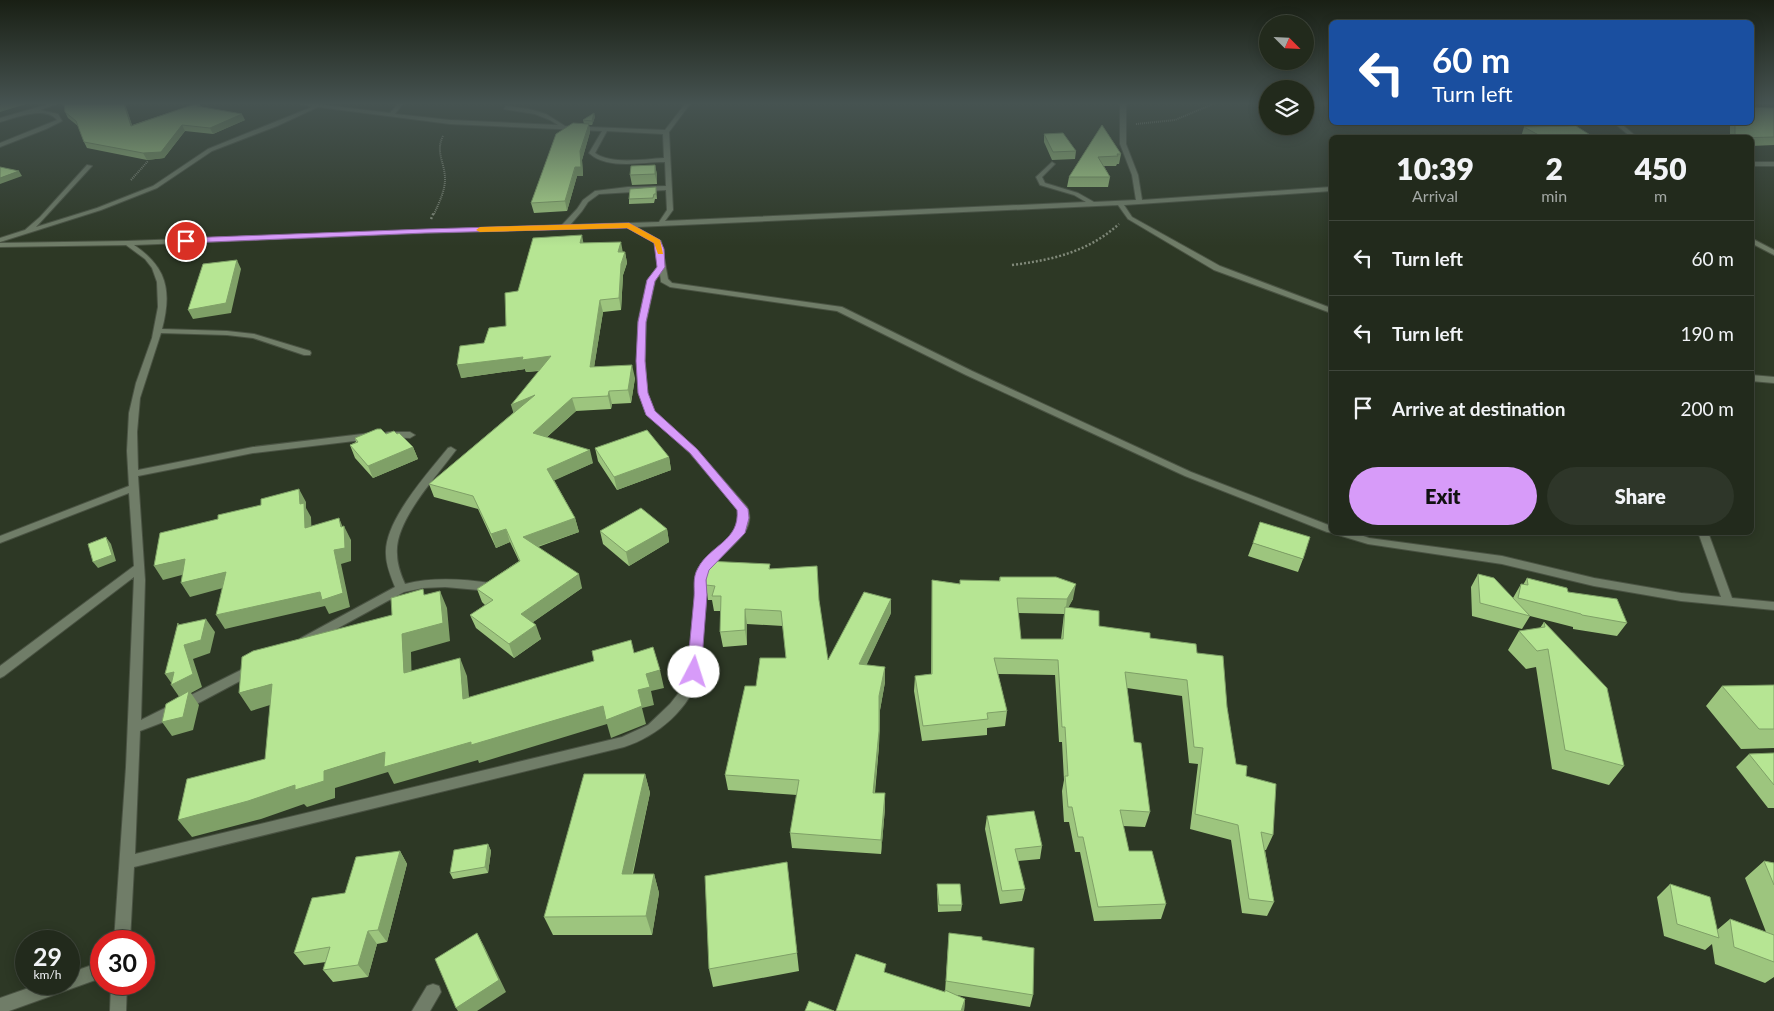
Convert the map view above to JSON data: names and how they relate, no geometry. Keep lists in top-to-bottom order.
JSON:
{
  "north": "bottom right",
  "page": {
    "turn": ["60 m", "Turn left"],
    "eta": [
      "10:39",
      "Arrival",
      "2",
      "min",
      "450",
      "m"
    ],
    "list": [
      {
        "name": "Turn left",
        "value": "60 m"
      },
      {
        "name": "Turn left",
        "value": "190 m"
      },
      {
        "name": "Arrive at destination",
        "value": "200 m"
      }
    ],
    "buttons": ["Exit", "Share"],
    "speed": "29 km/h",
    "limit": "30"
  }
}
